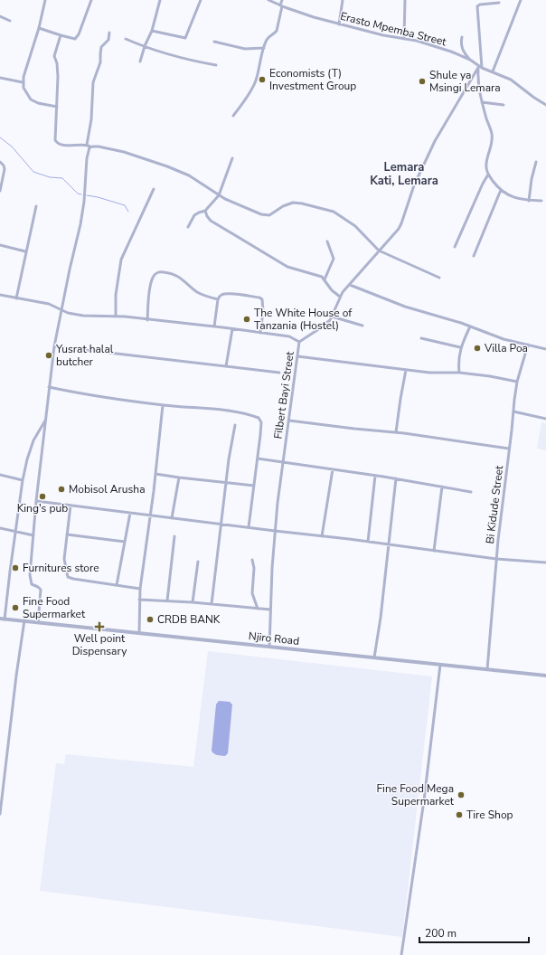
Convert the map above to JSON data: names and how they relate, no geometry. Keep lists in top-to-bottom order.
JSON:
{
  "streets": {
    "street": [
      "Erasto Mpemba Street",
      "Filbert Bayi Street",
      "Bi Kidude Street",
      "Njiro Road"
    ]
  },
  "crossings": [
    ["Filbert Bayi Street", "Njiro Road"],
    ["Bi Kidude Street", "Njiro Road"]
  ],
  "districts": ["Lemara Kati, Lemara"],
  "places": {
    "other": [
      "Economists (T) Investment Group",
      "Shule ya Msingi Lemara",
      "The White House of Tanzania (Hostel)",
      "Villa Poa",
      "Yusrat halal butcher",
      "Mobisol Arusha",
      "King's pub",
      "Furnitures store",
      "Fine Food Supermarket",
      "CRDB BANK",
      "Fine Food Mega Supermarket",
      "Tire Shop"
    ],
    "health": ["Well point Dispensary"]
  },
  "scale_bar": "200 m"
}
